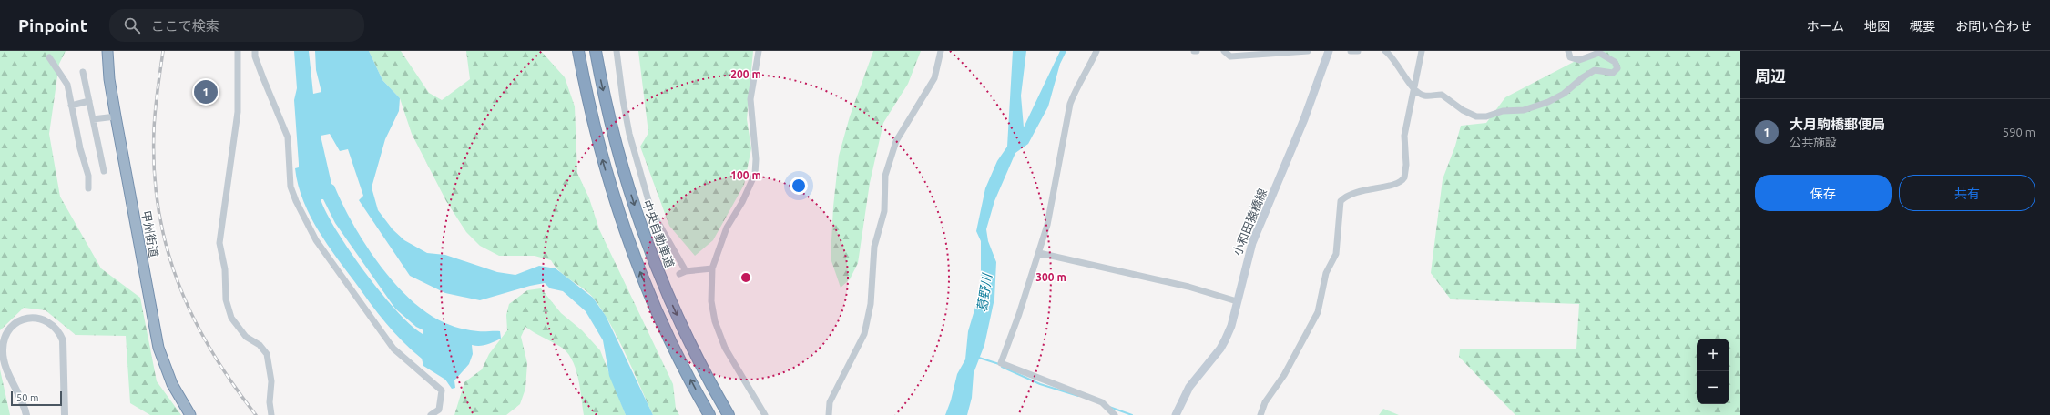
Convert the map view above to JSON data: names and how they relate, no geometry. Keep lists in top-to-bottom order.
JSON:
{
  "streets": {
    "highway": ["甲州街道", "中央自動車道"],
    "main road": ["小和田猿橋線"]
  },
  "water": ["葛野川"],
  "scale_bar": "50 m",
  "page": {
    "header": "Pinpoint",
    "search": "ここで検索",
    "nav": [
      "ホーム",
      "地図",
      "概要",
      "お問い合わせ"
    ],
    "heading": "周辺",
    "pins": "1",
    "list": [
      {
        "mark": "1",
        "name": "大月駒橋郵便局",
        "note": "公共施設",
        "value": "590 m"
      }
    ],
    "buttons": ["保存", "共有"],
    "map_buttons": ["+", "−"],
    "scale": "50 m"
  },
  "rings": ["200 m", "100 m", "300 m"]
}
